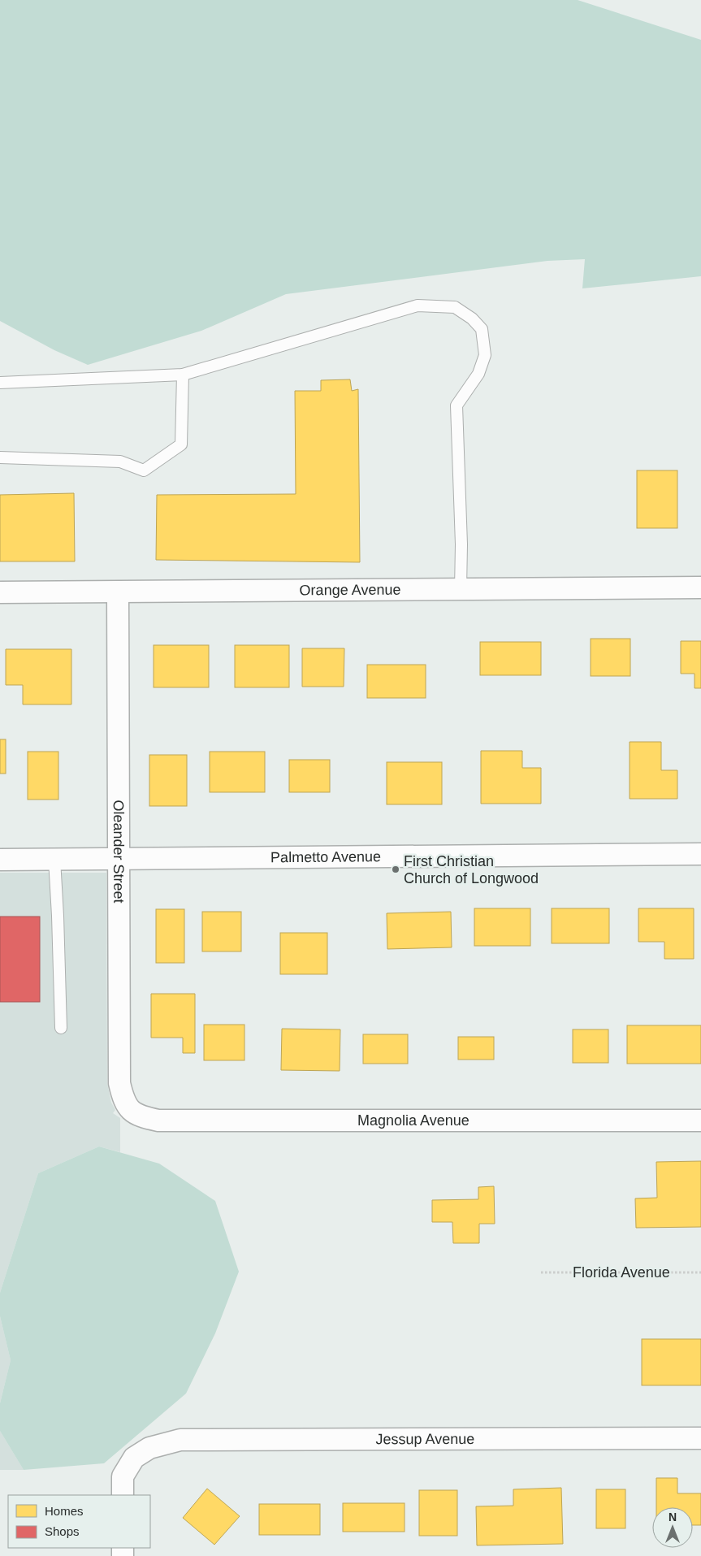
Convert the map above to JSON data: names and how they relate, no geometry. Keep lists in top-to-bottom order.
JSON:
{
  "streets": {
    "street": [
      "Orange Avenue",
      "Oleander Street",
      "Palmetto Avenue",
      "Magnolia Avenue",
      "Jessup Avenue"
    ],
    "path": ["Florida Avenue"]
  },
  "crossings": [
    ["Orange Avenue", "Oleander Street"],
    ["Oleander Street", "Palmetto Avenue"],
    ["Oleander Street", "Magnolia Avenue"]
  ],
  "places": ["First Christian Church of Longwood"],
  "legend": ["Homes", "Shops"],
  "north": "top"
}
